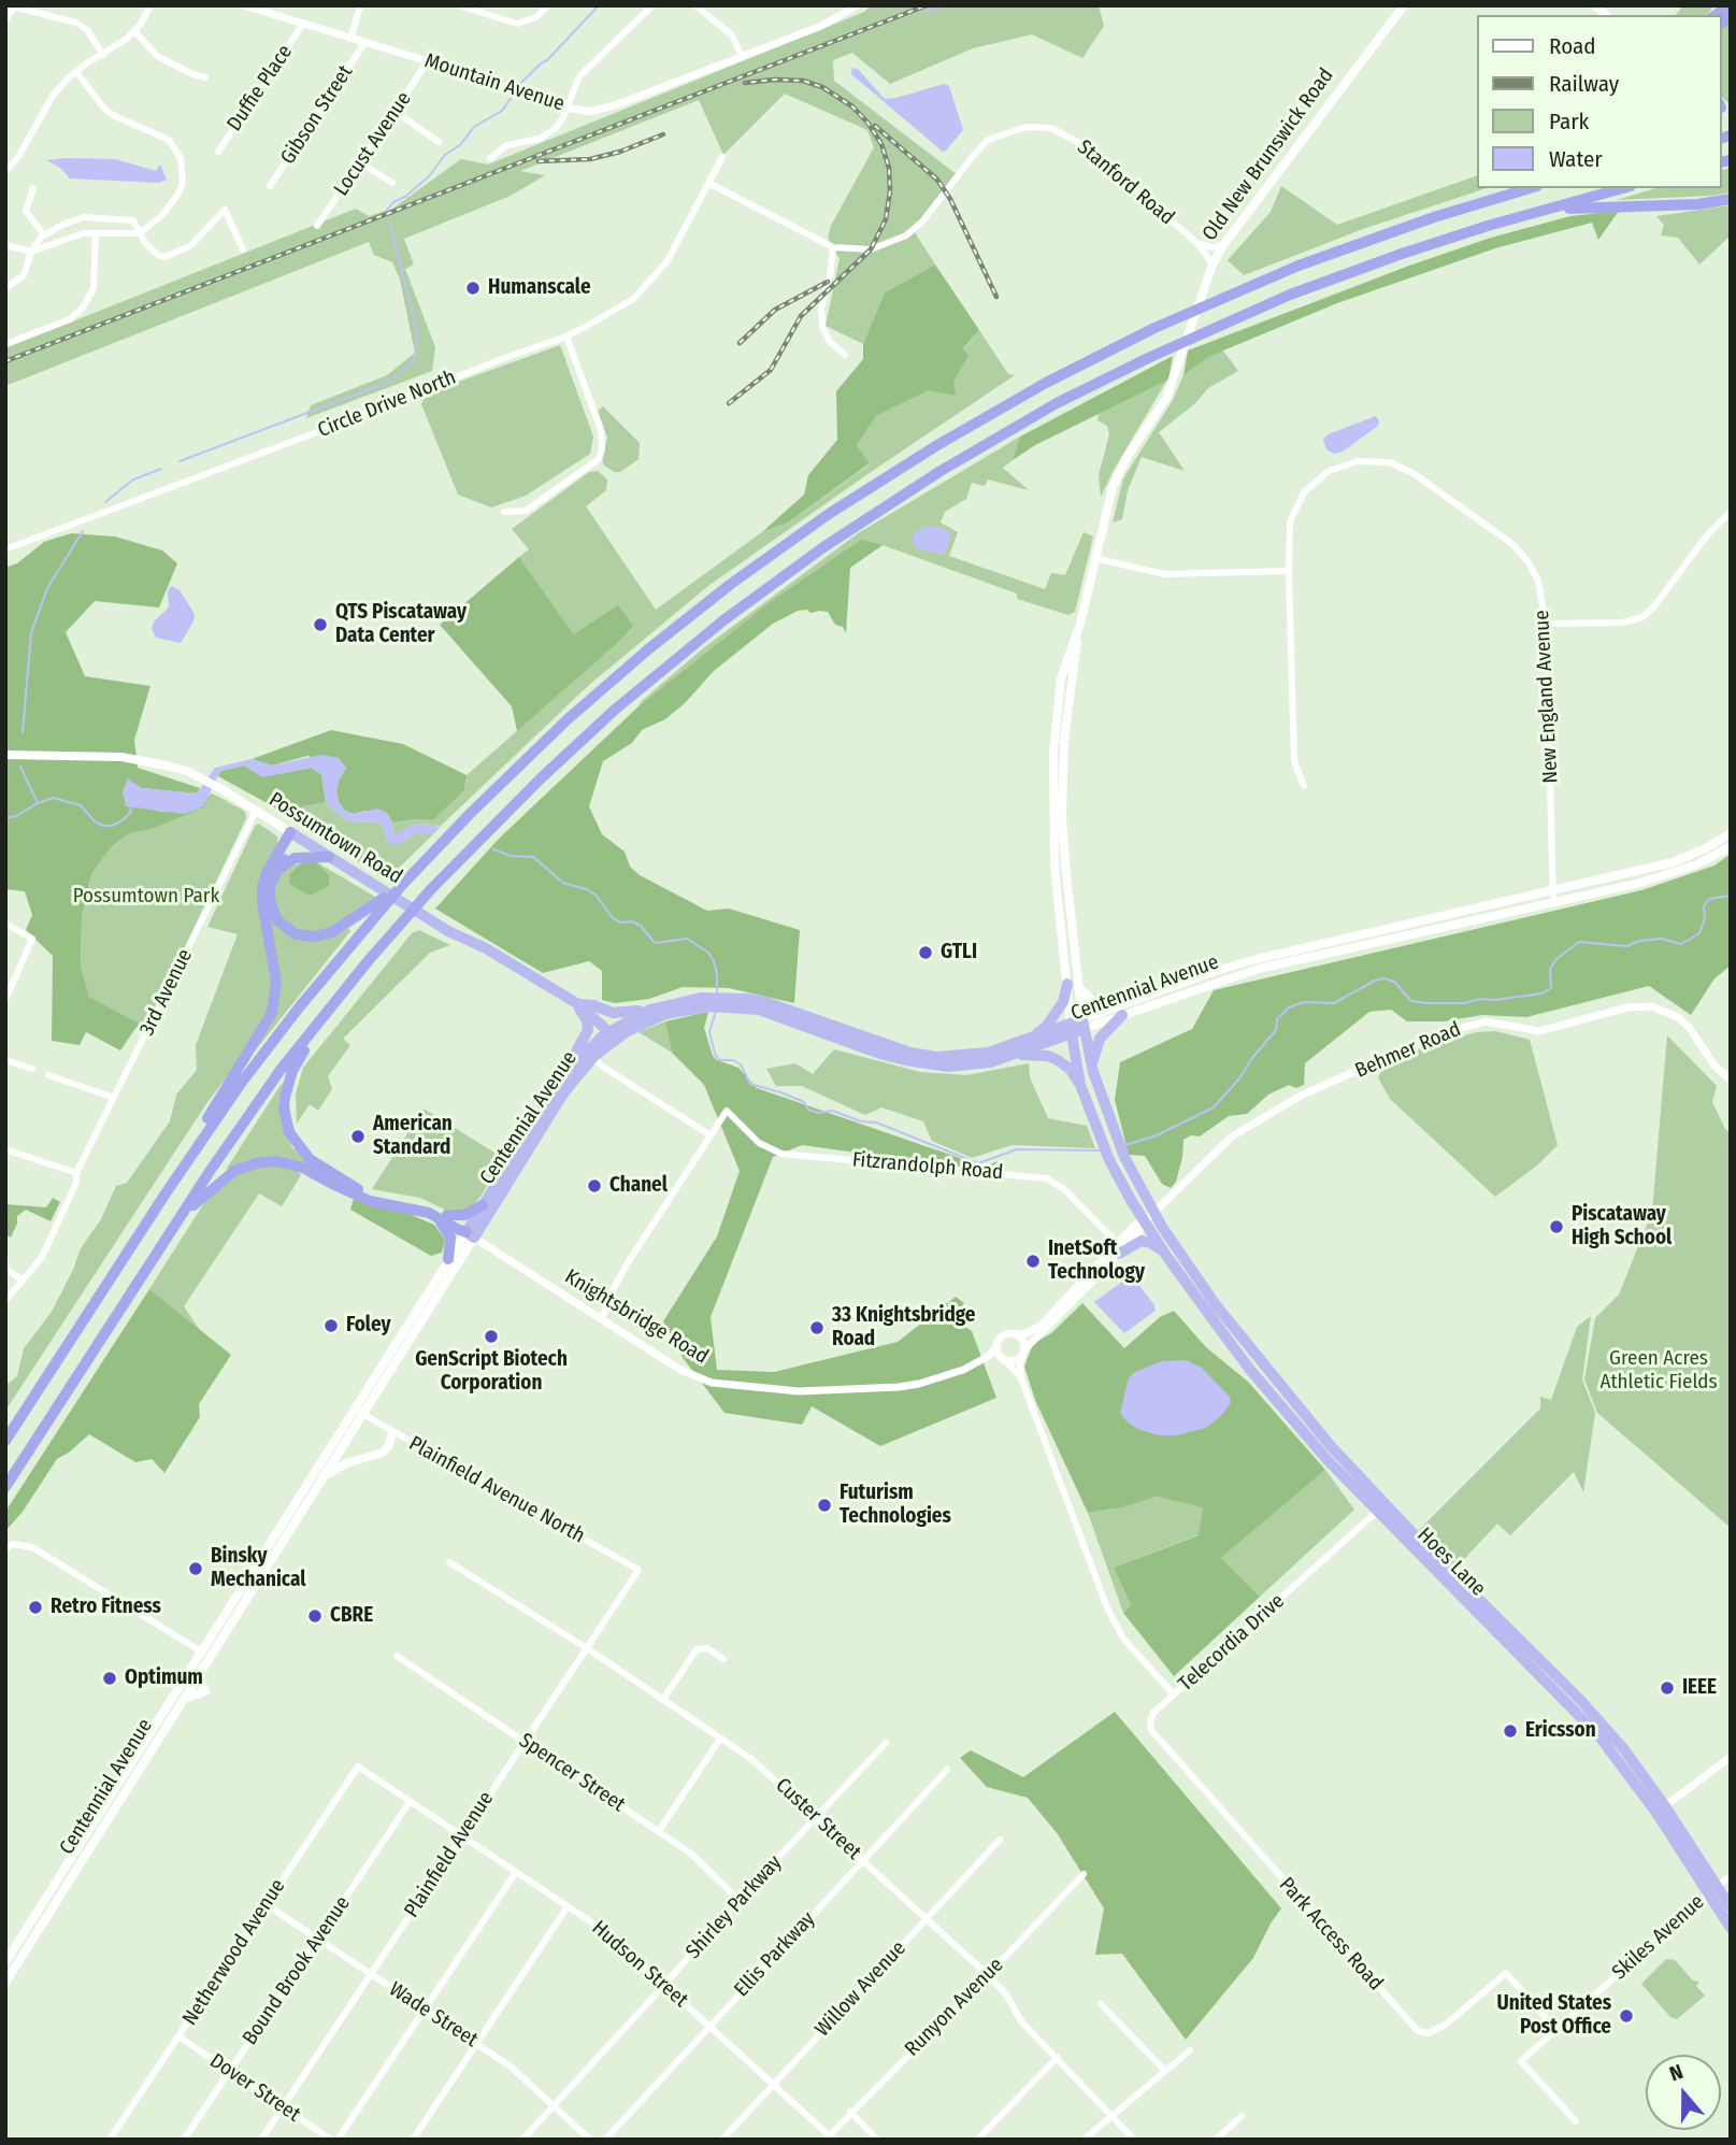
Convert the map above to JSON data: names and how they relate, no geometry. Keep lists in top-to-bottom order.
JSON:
{
  "streets": {
    "highway": [
      "Old New Brunswick Road",
      "Possumtown Road",
      "Centennial Avenue",
      "Hoes Lane"
    ],
    "street": [
      "Mountain Avenue",
      "Duffie Place",
      "Gibson Street",
      "Locust Avenue",
      "Stanford Road",
      "Circle Drive North",
      "New England Avenue",
      "3rd Avenue",
      "Behmer Road",
      "Fitzrandolph Road",
      "Knightsbridge Road",
      "Plainfield Avenue North",
      "Telecordia Drive",
      "Spencer Street",
      "Custer Street",
      "Plainfield Avenue",
      "Shirley Parkway",
      "Park Access Road",
      "Skiles Avenue",
      "Netherwood Avenue",
      "Ellis Parkway",
      "Hudson Street",
      "Bound Brook Avenue",
      "Willow Avenue",
      "Runyon Avenue",
      "Wade Street",
      "Dover Street"
    ]
  },
  "crossings": [
    ["Mountain Avenue", "Duffie Place"],
    ["Mountain Avenue", "Gibson Street"],
    ["Mountain Avenue", "Locust Avenue"],
    ["Old New Brunswick Road", "Stanford Road"],
    ["Old New Brunswick Road", "Centennial Avenue"],
    ["Old New Brunswick Road", "Behmer Road"],
    ["Old New Brunswick Road", "Hoes Lane"],
    ["Stanford Road", "Circle Drive North"],
    ["New England Avenue", "Centennial Avenue"],
    ["Possumtown Road", "Centennial Avenue"],
    ["Possumtown Road", "3rd Avenue"],
    ["Centennial Avenue", "Knightsbridge Road"],
    ["Centennial Avenue", "Plainfield Avenue North"],
    ["Behmer Road", "Hoes Lane"],
    ["Knightsbridge Road", "Telecordia Drive"],
    ["Plainfield Avenue North", "Plainfield Avenue"],
    ["Hoes Lane", "Telecordia Drive"],
    ["Hoes Lane", "Skiles Avenue"],
    ["Telecordia Drive", "Park Access Road"],
    ["Spencer Street", "Plainfield Avenue"],
    ["Spencer Street", "Shirley Parkway"],
    ["Custer Street", "Plainfield Avenue"],
    ["Custer Street", "Shirley Parkway"],
    ["Custer Street", "Ellis Parkway"],
    ["Custer Street", "Willow Avenue"],
    ["Custer Street", "Runyon Avenue"],
    ["Plainfield Avenue", "Hudson Street"],
    ["Plainfield Avenue", "Wade Street"],
    ["Plainfield Avenue", "Dover Street"],
    ["Shirley Parkway", "Hudson Street"],
    ["Shirley Parkway", "Wade Street"],
    ["Park Access Road", "Skiles Avenue"],
    ["Netherwood Avenue", "Hudson Street"],
    ["Netherwood Avenue", "Wade Street"],
    ["Netherwood Avenue", "Dover Street"],
    ["Ellis Parkway", "Hudson Street"],
    ["Hudson Street", "Bound Brook Avenue"],
    ["Hudson Street", "Willow Avenue"],
    ["Hudson Street", "Runyon Avenue"],
    ["Bound Brook Avenue", "Wade Street"],
    ["Bound Brook Avenue", "Dover Street"]
  ],
  "parks": ["Possumtown Park", "Green Acres Athletic Fields"],
  "places": [
    "Humanscale",
    "QTS Piscataway Data Center",
    "GTLI",
    "American Standard",
    "Chanel",
    "Piscataway High School",
    "InetSoft Technology",
    "Foley",
    "33 Knightsbridge Road",
    "GenScript Biotech Corporation",
    "Futurism Technologies",
    "Binsky Mechanical",
    "Retro Fitness",
    "CBRE",
    "Optimum",
    "IEEE",
    "Ericsson",
    "United States Post Office"
  ],
  "legend": [
    "Road",
    "Railway",
    "Park",
    "Water"
  ],
  "north": "top"
}
